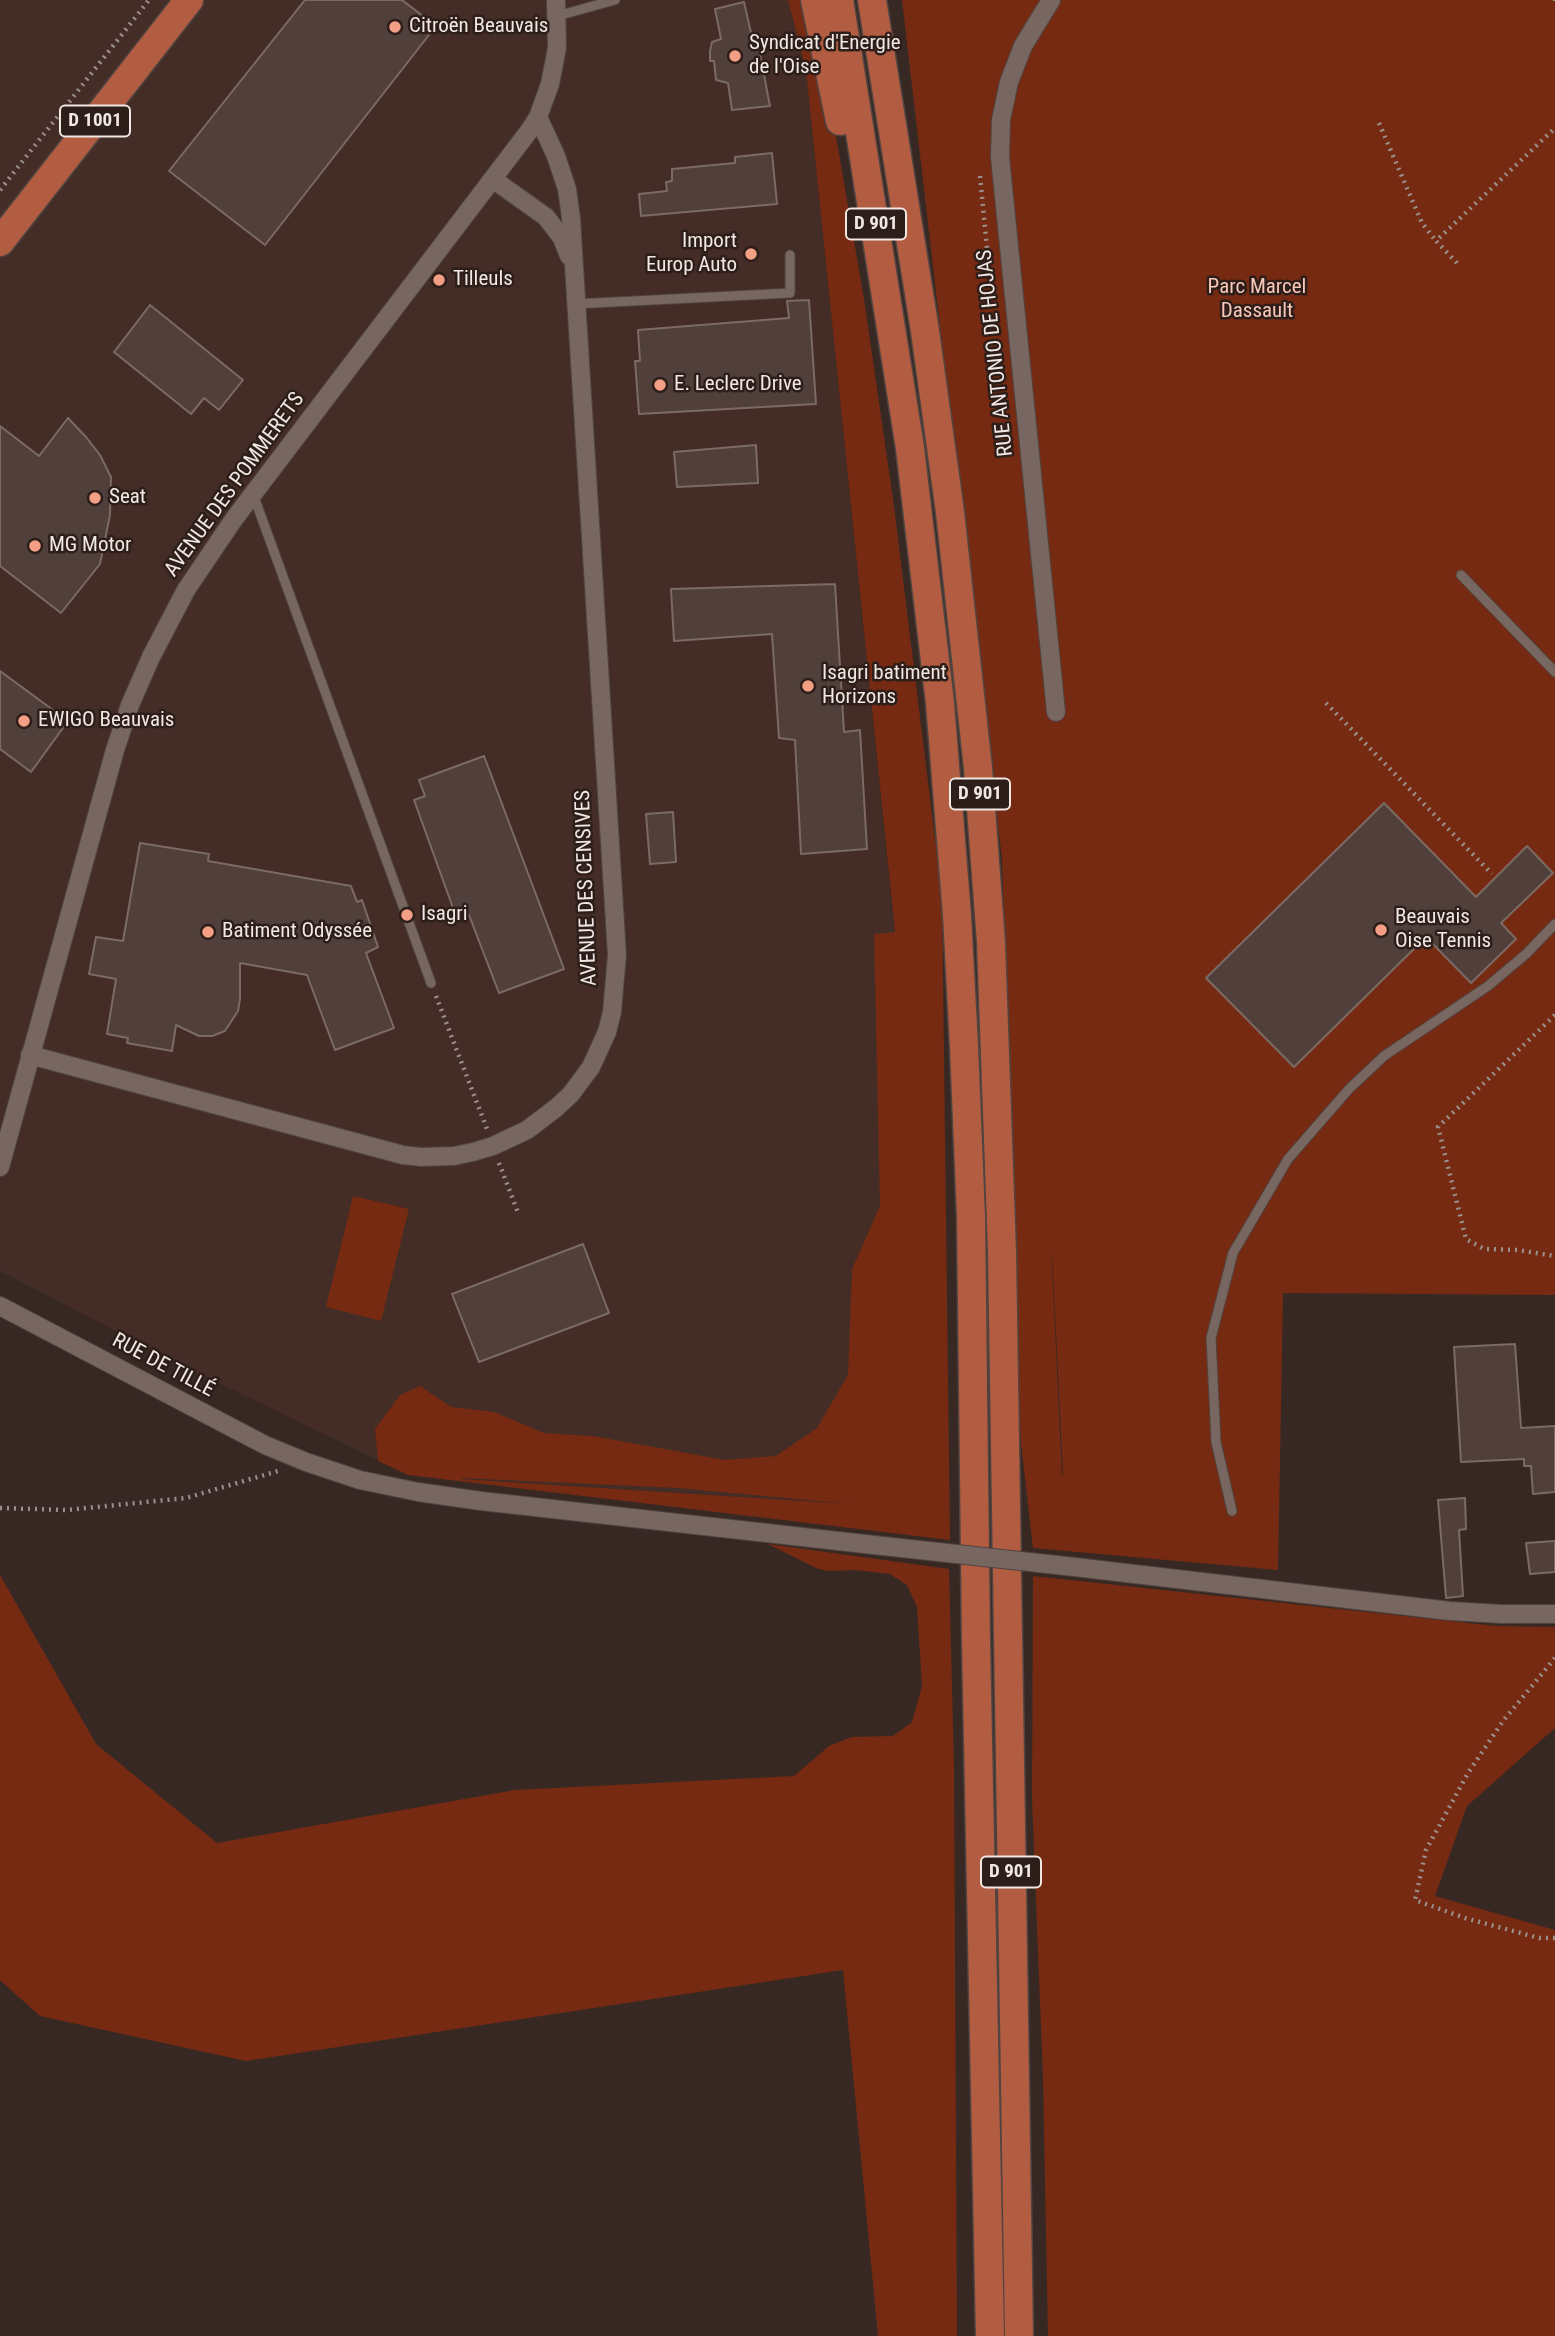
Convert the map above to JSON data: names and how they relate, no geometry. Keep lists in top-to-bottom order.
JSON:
{
  "streets": {
    "main road": ["D 1001", "D 901"],
    "street": [
      "RUE ANTONIO DE HOJAS",
      "AVENUE DES POMMERETS",
      "AVENUE DES CENSIVES",
      "RUE DE TILLÉ"
    ]
  },
  "crossings": [
    ["AVENUE DES POMMERETS", "AVENUE DES CENSIVES"]
  ],
  "parks": ["Parc Marcel Dassault"],
  "places": [
    "Citroën Beauvais",
    "Syndicat d'Energie de l'Oise",
    "Import Europ Auto",
    "Tilleuls",
    "E. Leclerc Drive",
    "Seat",
    "MG Motor",
    "Isagri batiment Horizons",
    "EWIGO Beauvais",
    "Isagri",
    "Beauvais Oise Tennis",
    "Batiment Odyssée"
  ]
}
